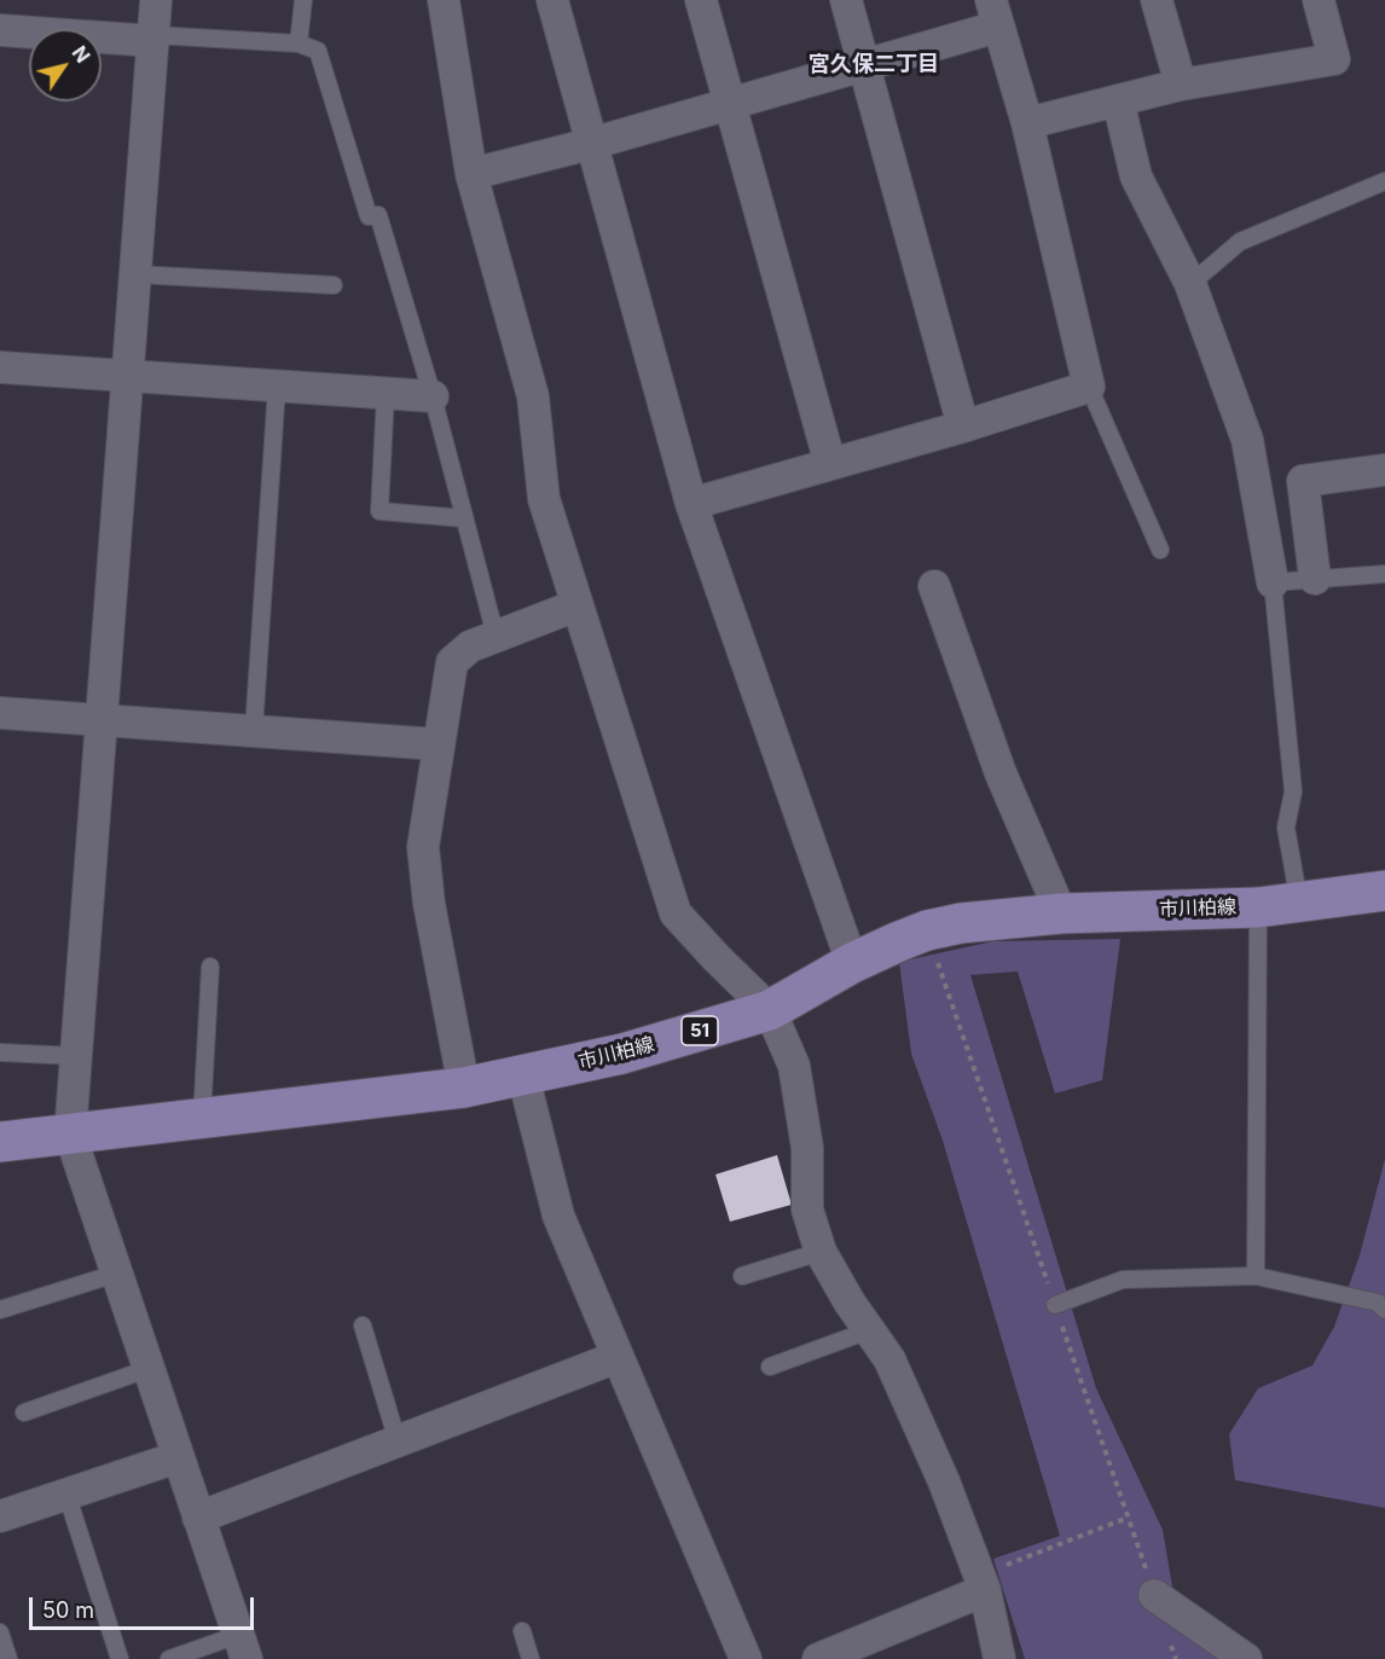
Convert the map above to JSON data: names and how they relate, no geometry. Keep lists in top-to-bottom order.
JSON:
{
  "streets": {
    "main road": ["市川柏線", "51"]
  },
  "districts": ["宮久保二丁目"],
  "scale_bar": "50 m",
  "north": "top right"
}
